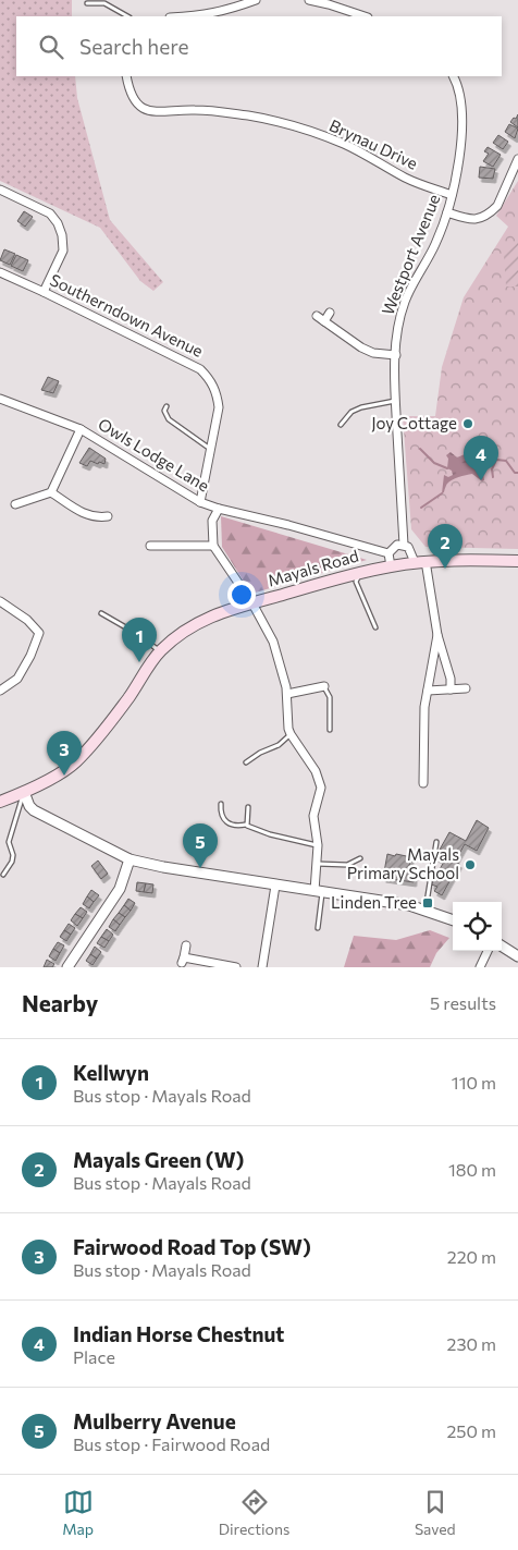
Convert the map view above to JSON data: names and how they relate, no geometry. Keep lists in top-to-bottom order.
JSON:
{
  "streets": {
    "main road": ["Mayals Road"],
    "street": [
      "Brynau Drive",
      "Westport Avenue",
      "Southerndown Avenue",
      "Owls Lodge Lane"
    ]
  },
  "crossings": [
    ["Brynau Drive", "Westport Avenue"],
    ["Southerndown Avenue", "Owls Lodge Lane"]
  ],
  "places": {
    "other": ["Joy Cottage", "Mayals Primary School"],
    "transit": ["Linden Tree"]
  },
  "page": {
    "search": "Search here",
    "pins": [
      "4",
      "2",
      "1",
      "3",
      "5"
    ],
    "heading": ["Nearby", "5 results"],
    "list": [
      {
        "mark": "1",
        "name": "Kellwyn",
        "note": "Bus stop · Mayals Road",
        "value": "110 m"
      },
      {
        "mark": "2",
        "name": "Mayals Green (W)",
        "note": "Bus stop · Mayals Road",
        "value": "180 m"
      },
      {
        "mark": "3",
        "name": "Fairwood Road Top (SW)",
        "note": "Bus stop · Mayals Road",
        "value": "220 m"
      },
      {
        "mark": "4",
        "name": "Indian Horse Chestnut",
        "note": "Place",
        "value": "230 m"
      },
      {
        "mark": "5",
        "name": "Mulberry Avenue",
        "note": "Bus stop · Fairwood Road",
        "value": "250 m"
      }
    ],
    "nav": ["Map", "Directions", "Saved"]
  }
}
